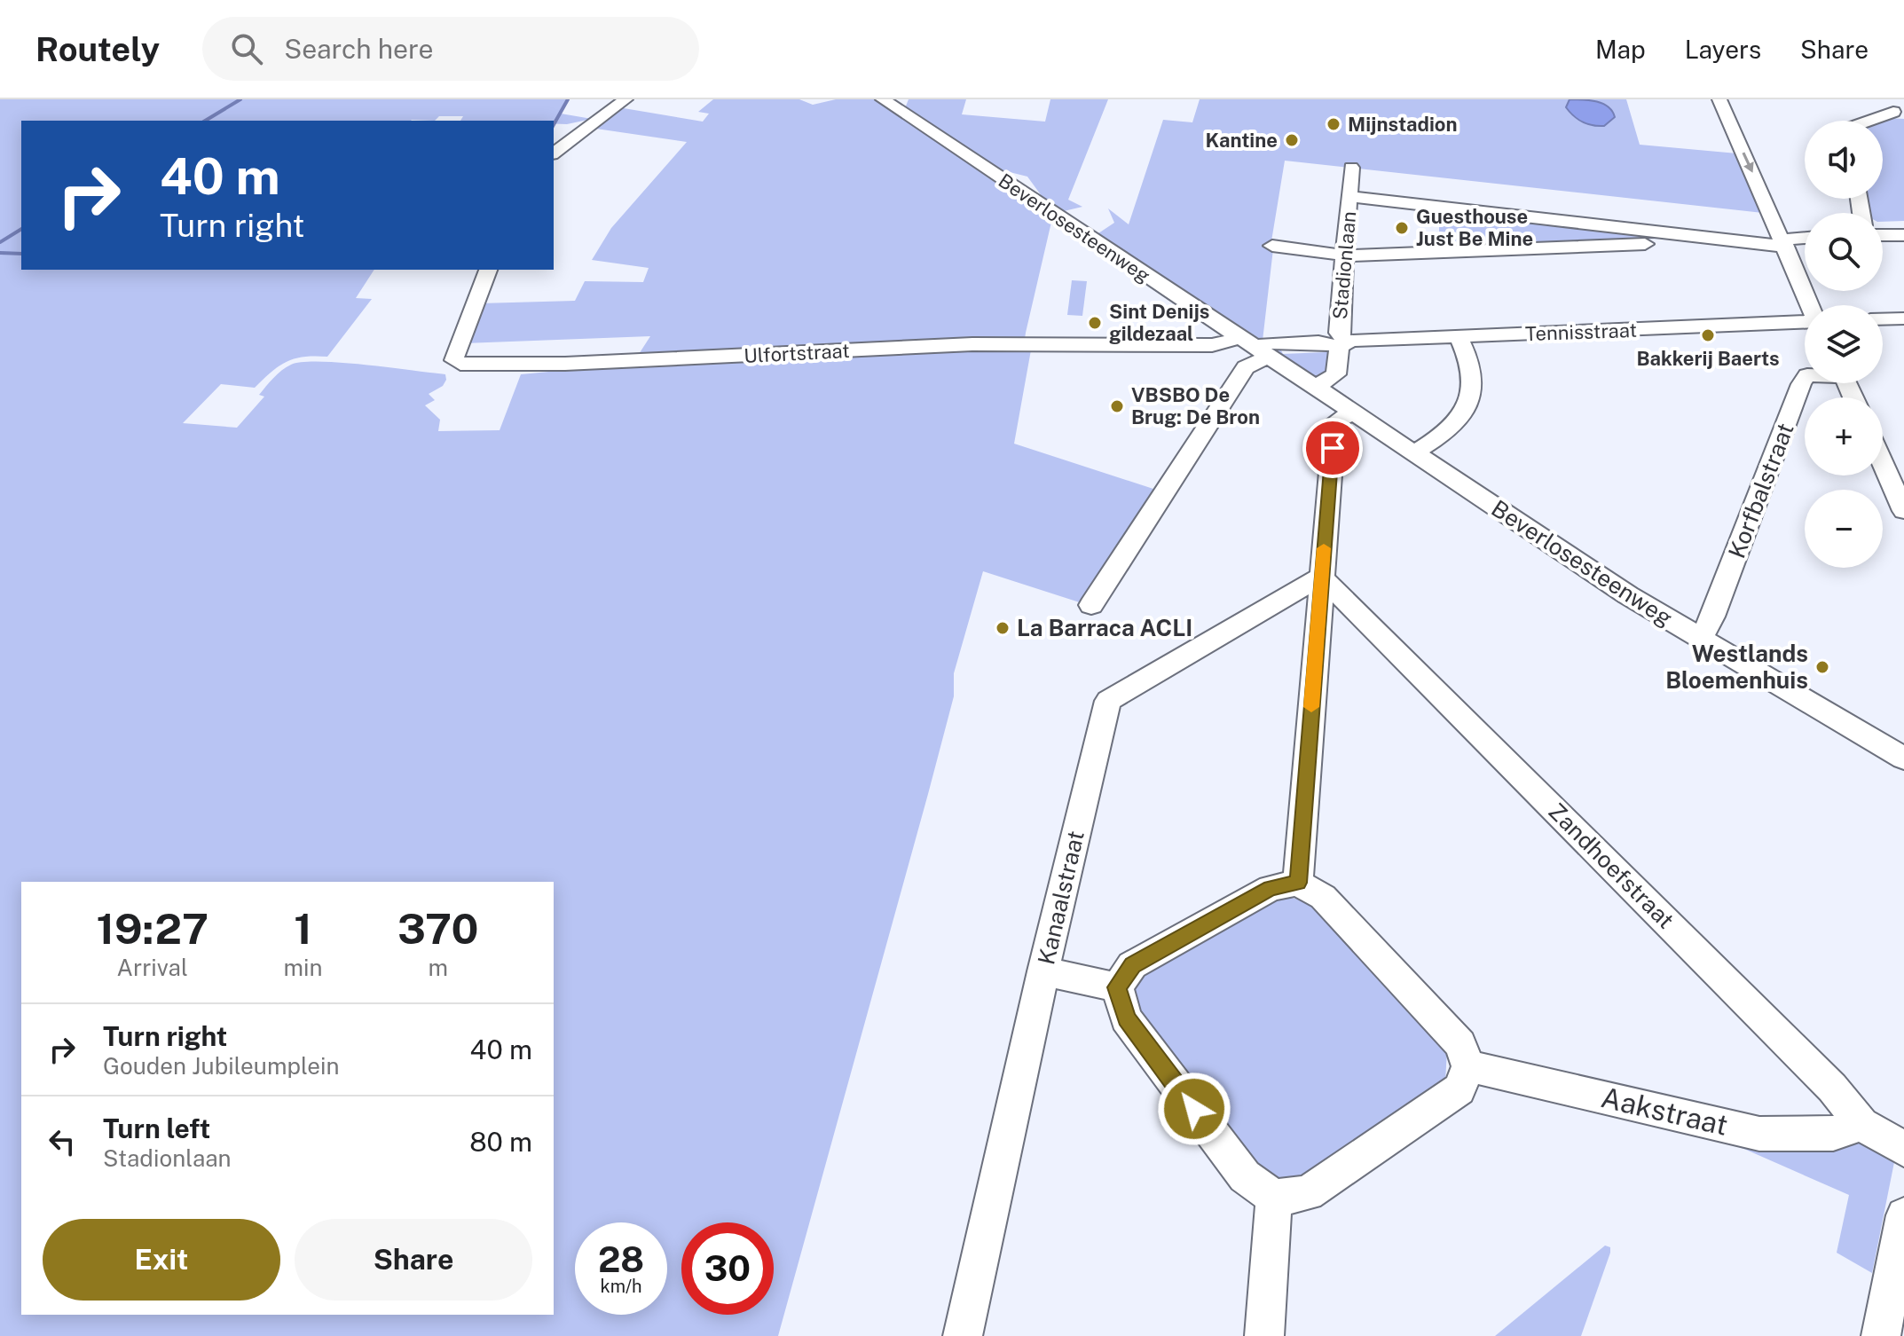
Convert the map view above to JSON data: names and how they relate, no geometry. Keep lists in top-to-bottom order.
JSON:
{
  "streets": {
    "street": [
      "Beverlosesteenweg",
      "Stadionlaan",
      "Tennisstraat",
      "Ulfortstraat",
      "Korfbalstraat",
      "Zandhoefstraat",
      "Kanaalstraat",
      "Aakstraat"
    ]
  },
  "crossings": [
    ["Beverlosesteenweg", "Stadionlaan"],
    ["Beverlosesteenweg", "Tennisstraat"],
    ["Beverlosesteenweg", "Ulfortstraat"],
    ["Beverlosesteenweg", "Korfbalstraat"],
    ["Stadionlaan", "Tennisstraat"],
    ["Zandhoefstraat", "Kanaalstraat"],
    ["Zandhoefstraat", "Aakstraat"]
  ],
  "places": [
    "Mijnstadion",
    "Kantine",
    "Guesthouse Just Be Mine",
    "Sint Denijs gildezaal",
    "Bakkerij Baerts",
    "VBSBO De Brug: De Bron",
    "La Barraca ACLI",
    "Westlands Bloemenhuis"
  ],
  "page": {
    "header": "Routely",
    "search": "Search here",
    "nav": ["Map", "Layers", "Share"],
    "map_buttons": ["+", "−"],
    "turn": ["40 m", "Turn right"],
    "eta": [
      "19:27",
      "Arrival",
      "1",
      "min",
      "370",
      "m"
    ],
    "list": [
      {
        "name": "Turn right",
        "note": "Gouden Jubileumplein",
        "value": "40 m"
      },
      {
        "name": "Turn left",
        "note": "Stadionlaan",
        "value": "80 m"
      }
    ],
    "buttons": ["Exit", "Share"],
    "speed": "28 km/h",
    "limit": "30"
  }
}
